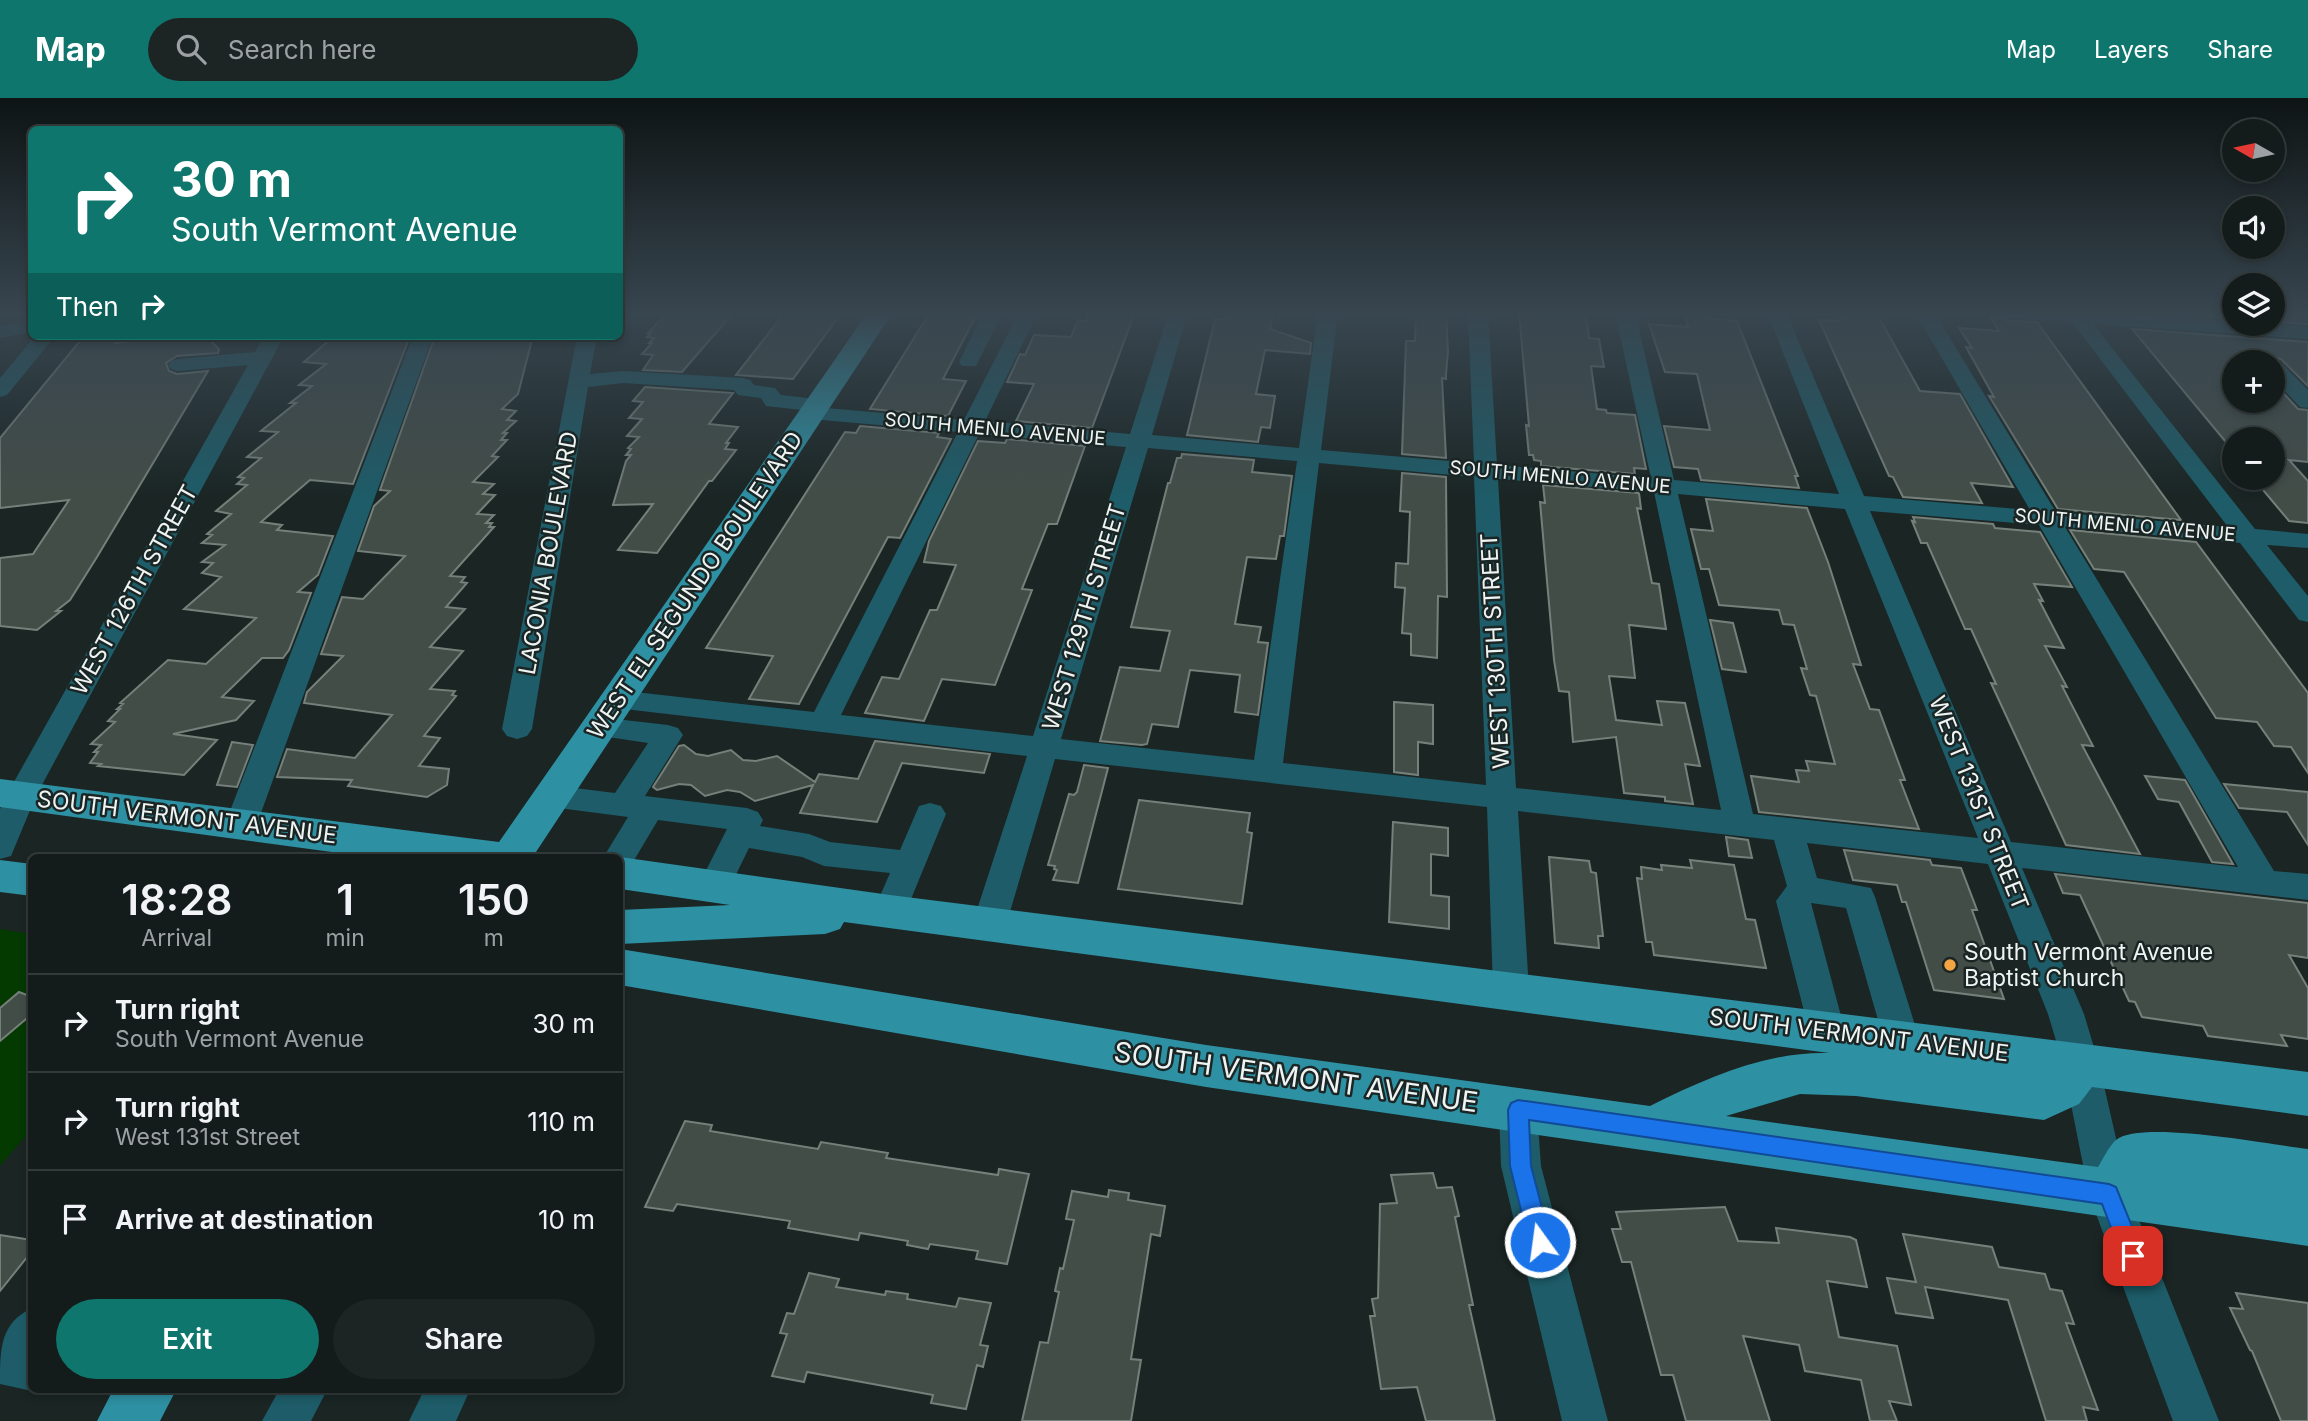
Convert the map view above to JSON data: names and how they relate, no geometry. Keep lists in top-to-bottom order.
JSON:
{
  "streets": {
    "main road": ["WEST EL SEGUNDO BOULEVARD", "SOUTH VERMONT AVENUE"],
    "street": [
      "SOUTH MENLO AVENUE",
      "LACONIA BOULEVARD",
      "WEST 126TH STREET",
      "WEST 129TH STREET",
      "WEST 130TH STREET",
      "WEST 131ST STREET"
    ]
  },
  "crossings": [
    ["SOUTH MENLO AVENUE", "LACONIA BOULEVARD"],
    ["SOUTH MENLO AVENUE", "WEST EL SEGUNDO BOULEVARD"],
    ["SOUTH MENLO AVENUE", "WEST 129TH STREET"],
    ["SOUTH MENLO AVENUE", "WEST 130TH STREET"],
    ["SOUTH MENLO AVENUE", "WEST 131ST STREET"],
    ["WEST 126TH STREET", "SOUTH VERMONT AVENUE"],
    ["WEST 129TH STREET", "SOUTH VERMONT AVENUE"],
    ["WEST 130TH STREET", "SOUTH VERMONT AVENUE"],
    ["WEST 131ST STREET", "SOUTH VERMONT AVENUE"]
  ],
  "places": ["South Vermont Avenue Baptist Church"],
  "north": "left",
  "page": {
    "header": "Map",
    "search": "Search here",
    "nav": ["Map", "Layers", "Share"],
    "map_buttons": ["+", "−"],
    "turn": ["30 m", "South Vermont Avenue"],
    "then": "Then",
    "eta": [
      "18:28",
      "Arrival",
      "1",
      "min",
      "150",
      "m"
    ],
    "list": [
      {
        "name": "Turn right",
        "note": "South Vermont Avenue",
        "value": "30 m"
      },
      {
        "name": "Turn right",
        "note": "West 131st Street",
        "value": "110 m"
      },
      {
        "name": "Arrive at destination",
        "value": "10 m"
      }
    ],
    "buttons": ["Exit", "Share"]
  }
}
